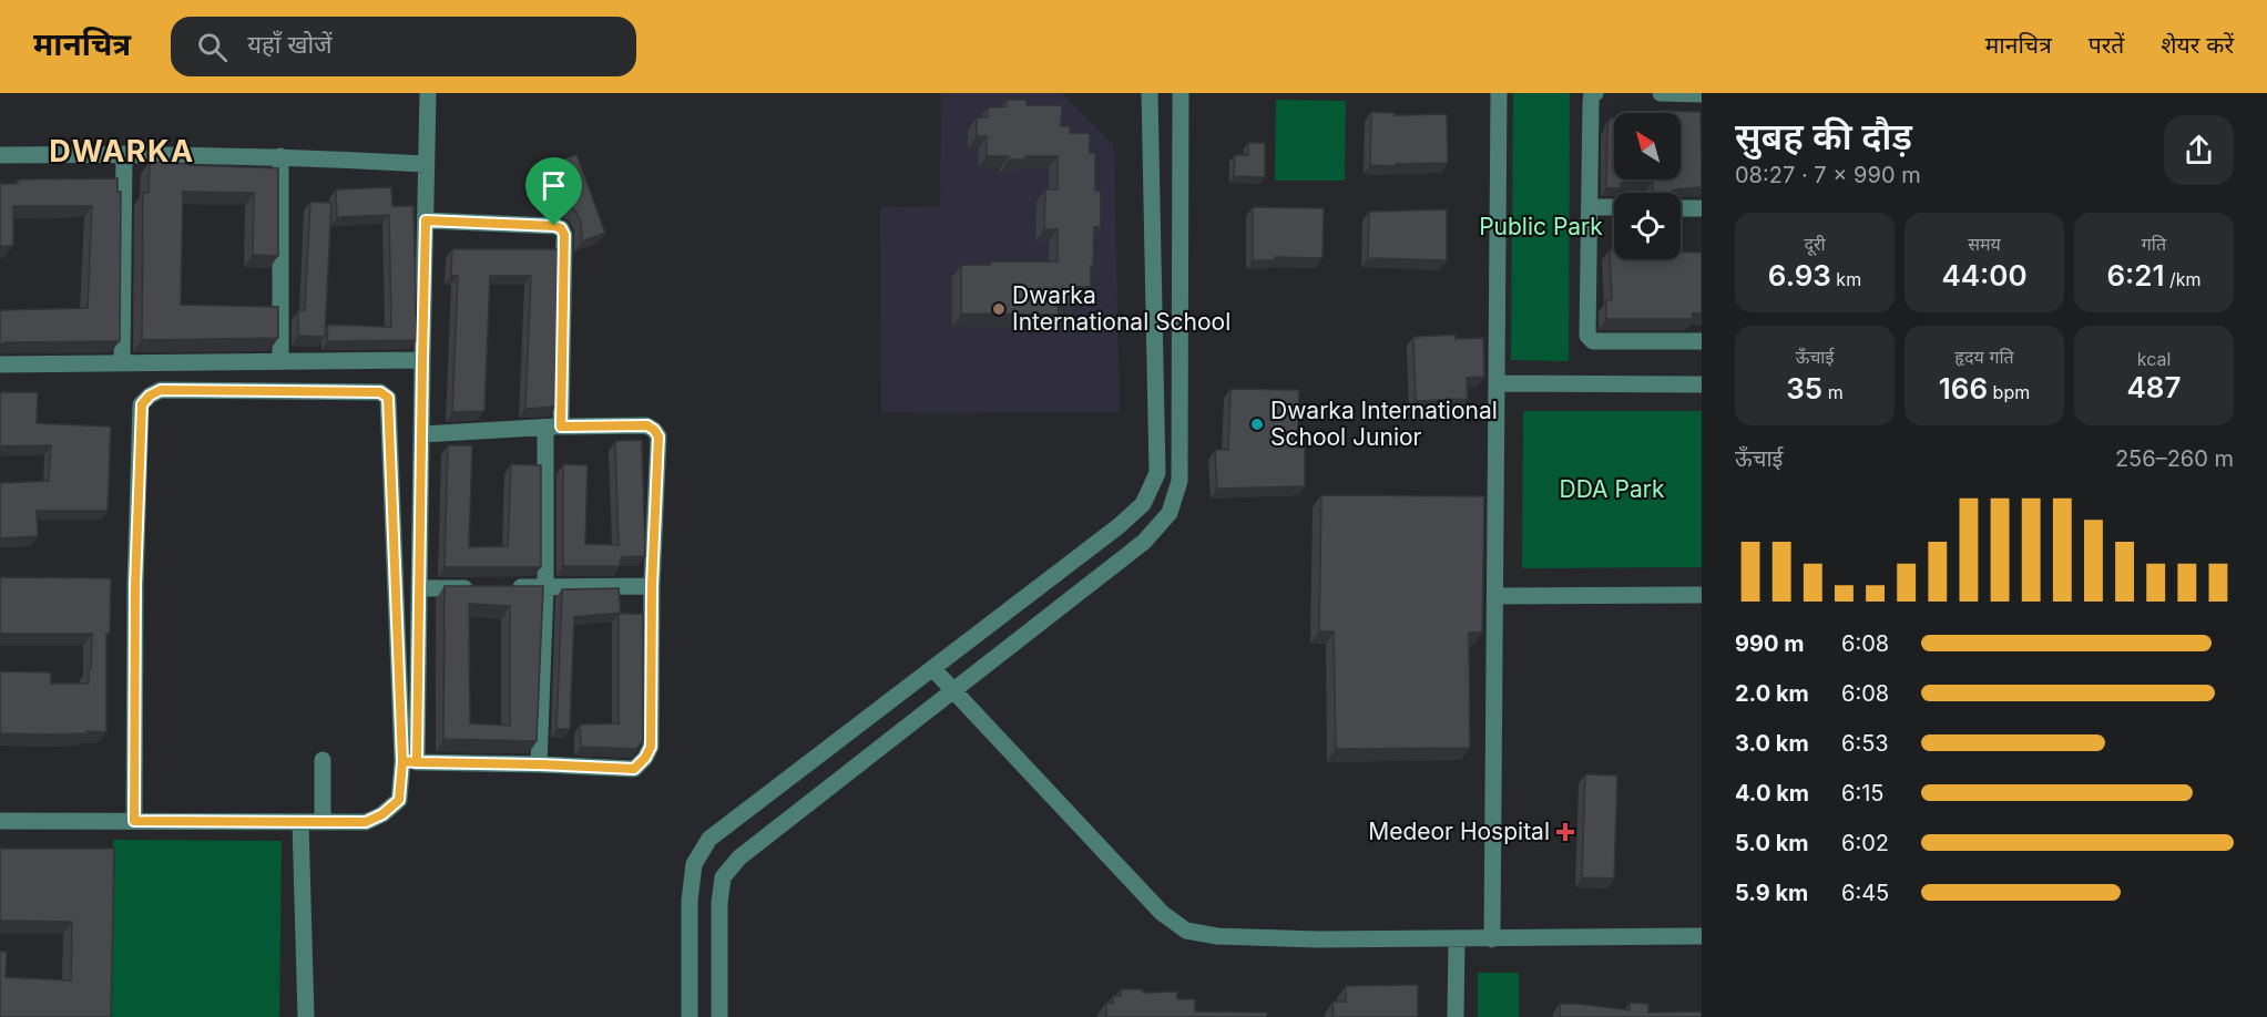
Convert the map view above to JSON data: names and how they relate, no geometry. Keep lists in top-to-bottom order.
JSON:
{
  "districts": ["DWARKA"],
  "parks": ["Public Park", "DDA Park"],
  "places": {
    "other": ["Dwarka International School", "Dwarka International School Junior"],
    "health": ["Medeor Hospital"]
  },
  "north": "top left",
  "page": {
    "header": "मानचित्र",
    "search": "यहाँ खोजें",
    "nav": ["मानचित्र", "परतें", "शेयर करें"],
    "heading": ["सुबह की दौड़", "08:27 · 7 × 990 m"],
    "stats": [
      ["दूरी", "6.93 km"],
      ["समय", "44:00"],
      ["गति", "6:21 /km"],
      ["ऊँचाई", "35 m"],
      ["हृदय गति", "166 bpm"],
      ["kcal", "487"]
    ],
    "chart": ["ऊँचाई", "256–260 m"],
    "list": [
      {
        "name": "990 m",
        "note": "6:08"
      },
      {
        "name": "2.0 km",
        "note": "6:08"
      },
      {
        "name": "3.0 km",
        "note": "6:53"
      },
      {
        "name": "4.0 km",
        "note": "6:15"
      },
      {
        "name": "5.0 km",
        "note": "6:02"
      },
      {
        "name": "5.9 km",
        "note": "6:45"
      }
    ]
  }
}
